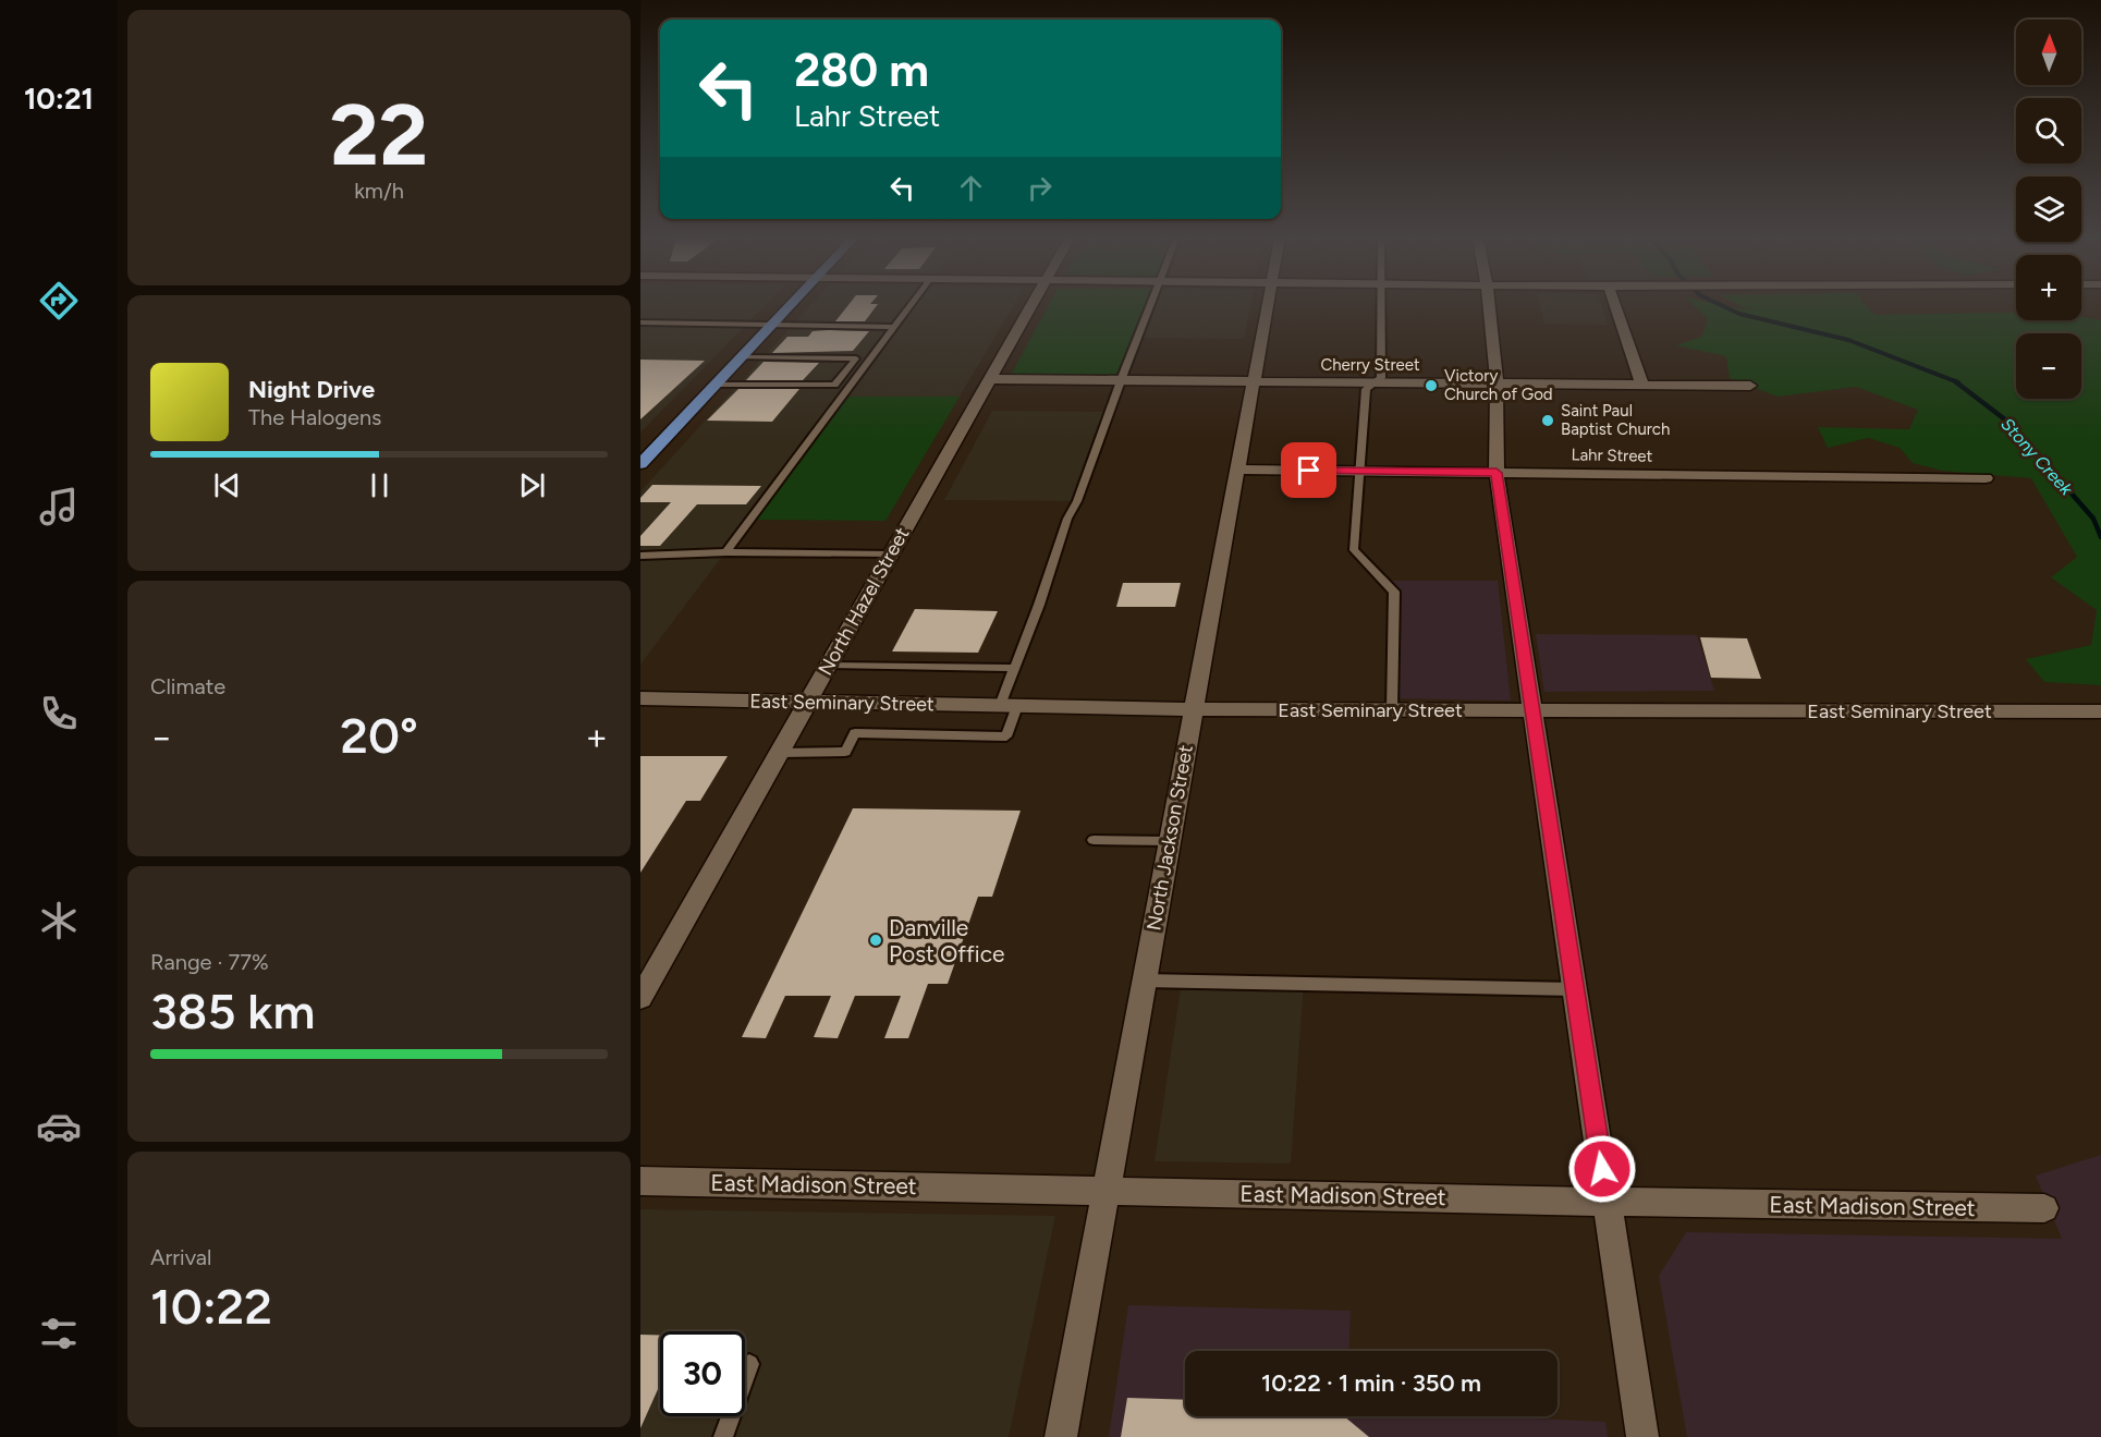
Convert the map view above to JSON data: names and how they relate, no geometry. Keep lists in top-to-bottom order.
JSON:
{
  "streets": {
    "street": [
      "Cherry Street",
      "Lahr Street",
      "North Hazel Street",
      "East Seminary Street",
      "North Jackson Street",
      "East Madison Street"
    ]
  },
  "crossings": [
    ["Cherry Street", "North Hazel Street"],
    ["Cherry Street", "North Jackson Street"],
    ["Lahr Street", "North Jackson Street"],
    ["North Hazel Street", "East Seminary Street"],
    ["East Seminary Street", "North Jackson Street"],
    ["North Jackson Street", "East Madison Street"]
  ],
  "water": ["Stony Creek"],
  "places": ["Victory Church of God", "Saint Paul Baptist Church", "Danville Post Office"],
  "north": "top",
  "page": {
    "tabs": "10:21",
    "tile": [
      ["22", "km/h"],
      "Climate",
      ["Range · 77%", "385 km"],
      ["Arrival", "10:22"]
    ],
    "map_buttons": ["+", "−"],
    "turn": ["280 m", "Lahr Street"],
    "song": ["Night Drive", "The Halogens"],
    "heat": ["−", "20°", "+"],
    "limit": "30",
    "trip": "10:22 · 1 min · 350 m"
  }
}
